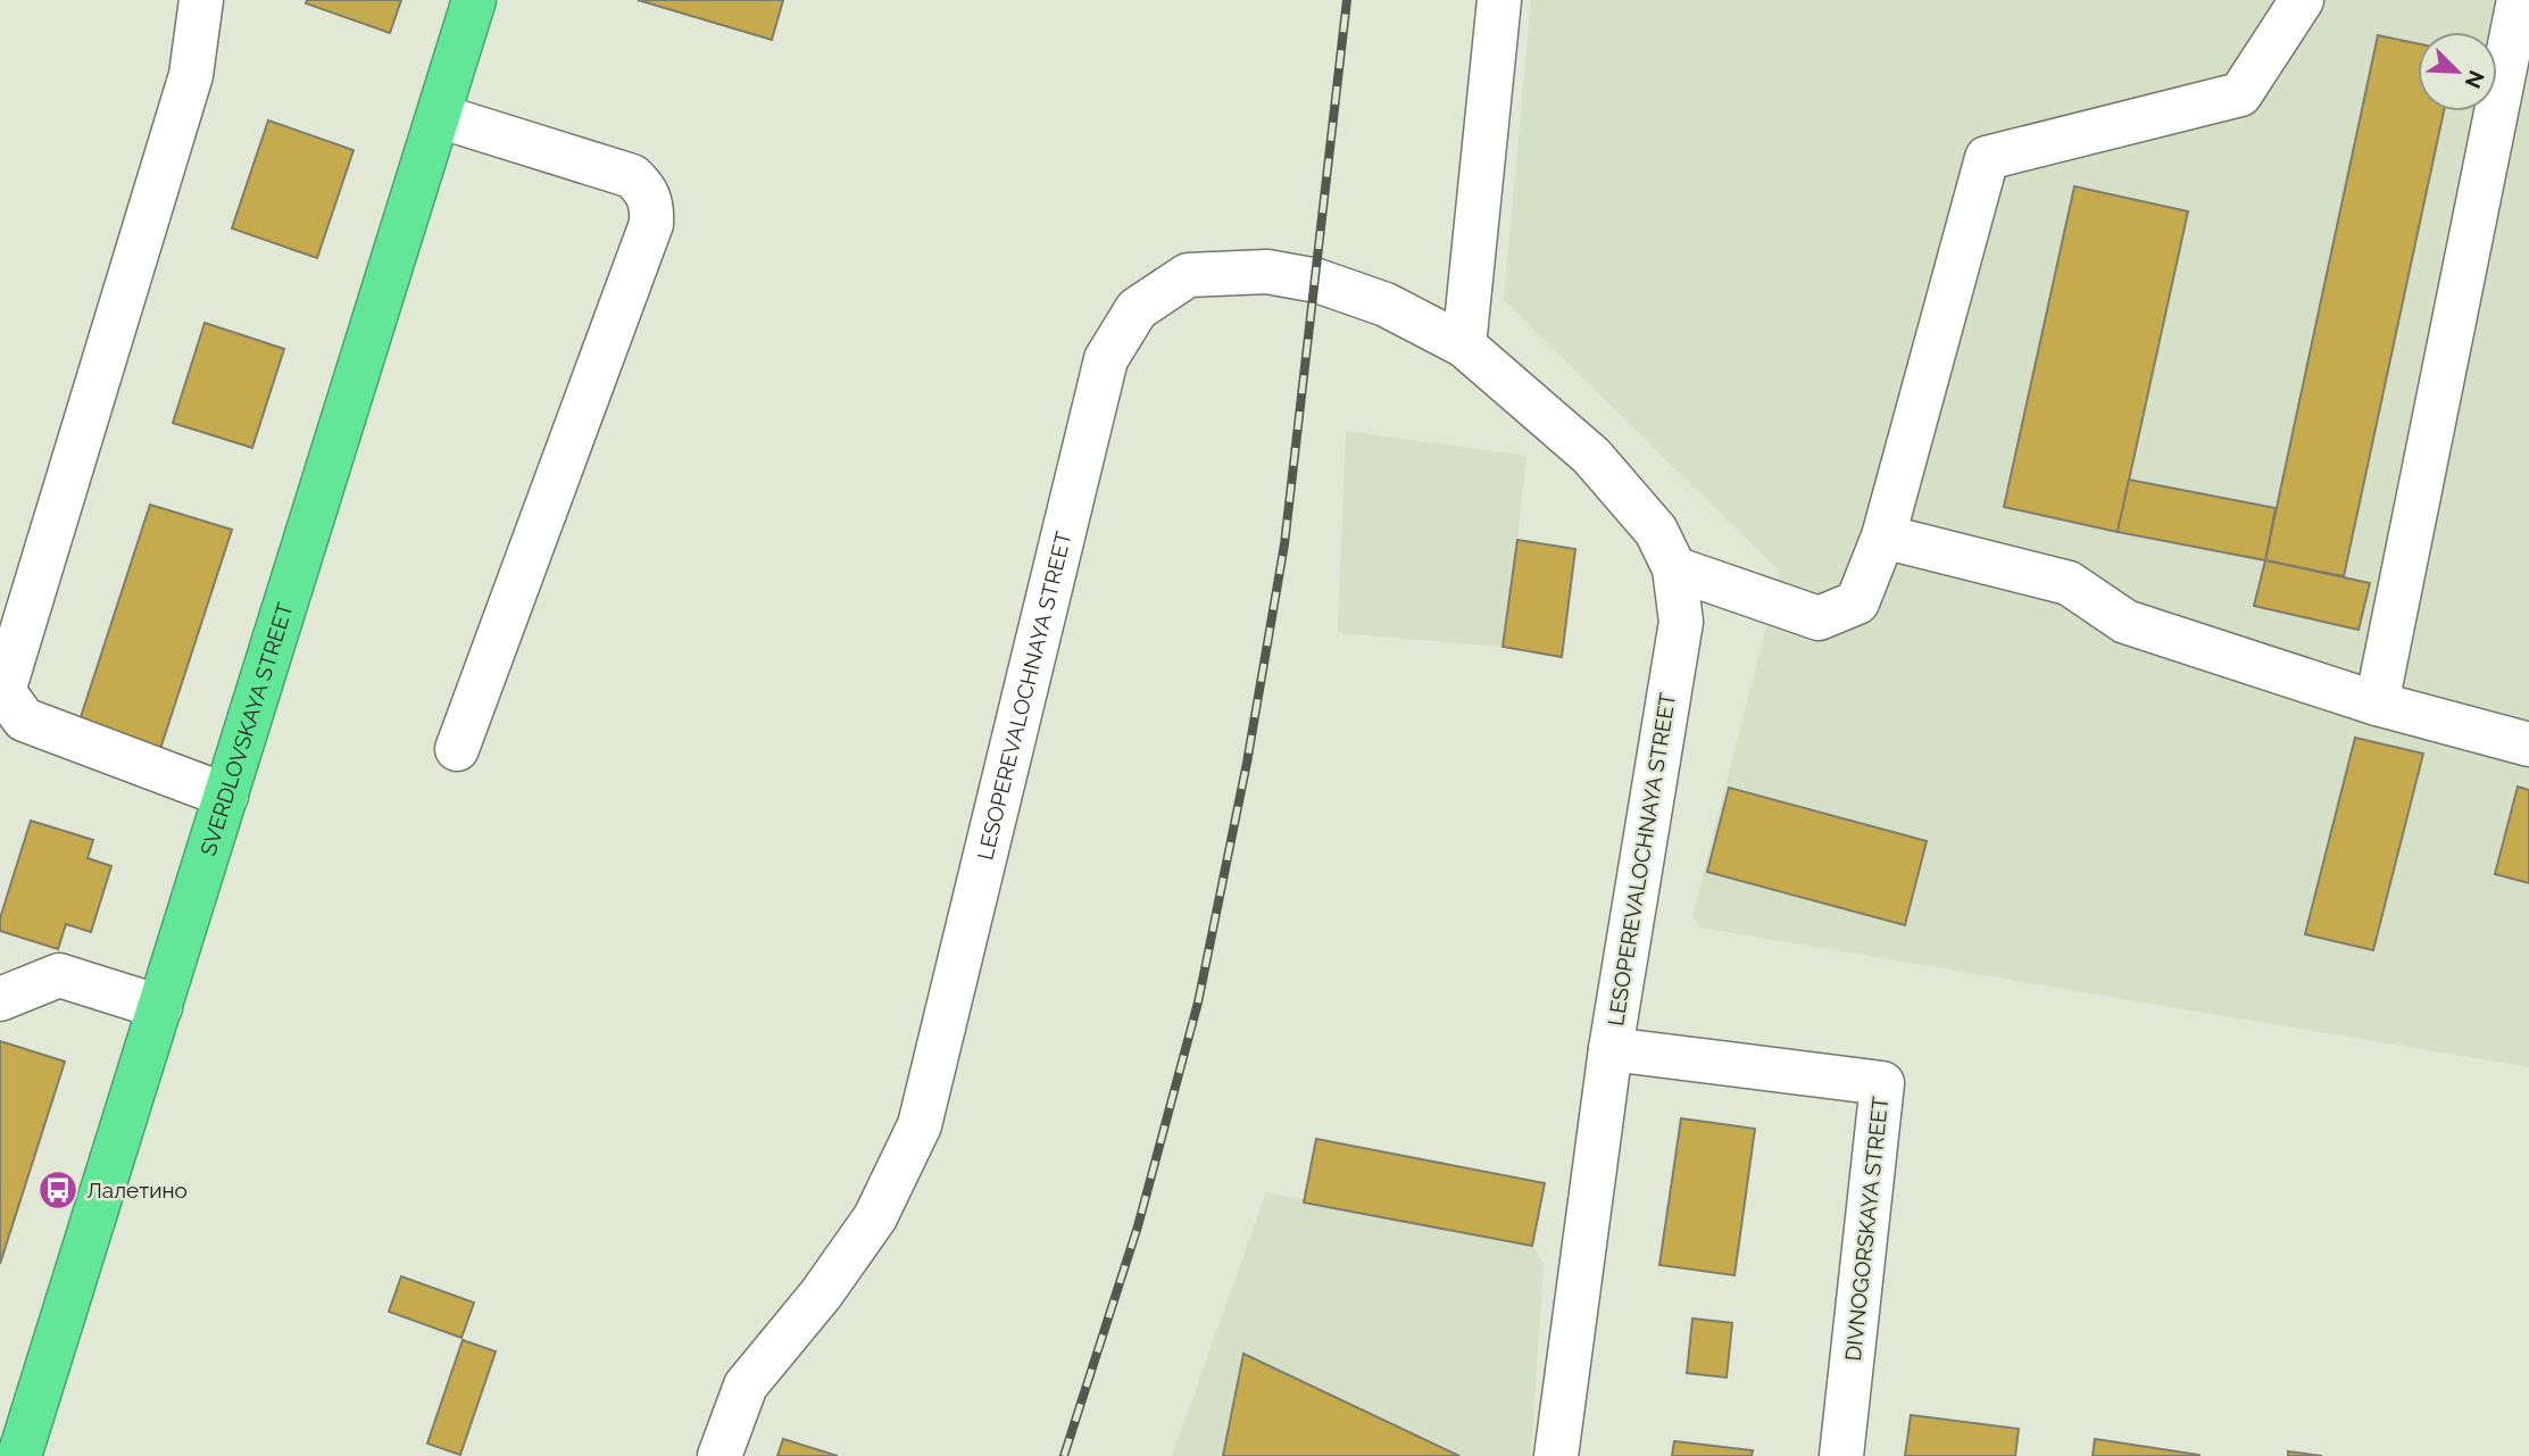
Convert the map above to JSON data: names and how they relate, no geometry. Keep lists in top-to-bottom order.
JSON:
{
  "streets": {
    "highway": ["SVERDLOVSKAYA STREET"],
    "street": ["LESOPEREVALOCHNAYA STREET", "DIVNOGORSKAYA STREET"]
  },
  "crossings": [
    ["LESOPEREVALOCHNAYA STREET", "DIVNOGORSKAYA STREET"]
  ],
  "places": {
    "bus stop": ["Лалетино"]
  },
  "north": "bottom right"
}
